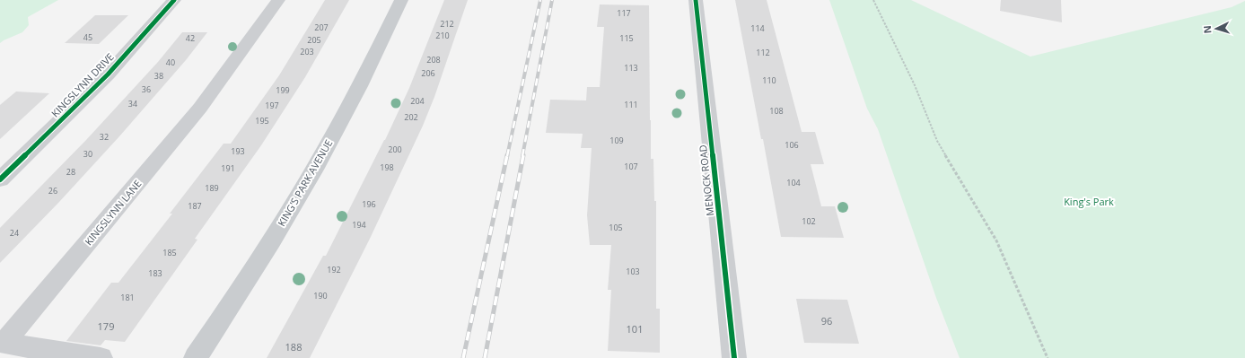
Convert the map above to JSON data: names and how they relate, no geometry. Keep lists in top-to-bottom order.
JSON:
{
  "streets": {
    "main road": ["KING'S PARK AVENUE"],
    "street": ["KINGSLYNN DRIVE", "MENOCK ROAD", "KINGSLYNN LANE"]
  },
  "parks": ["King's Park"],
  "house_numbers": [
    "117",
    "212",
    "207",
    "114",
    "210",
    "45",
    "42",
    "115",
    "205",
    "203",
    "112",
    "208",
    "40",
    "113",
    "206",
    "38",
    "110",
    "36",
    "199",
    "204",
    "34",
    "111",
    "197",
    "108",
    "202",
    "195",
    "32",
    "109",
    "106",
    "200",
    "193",
    "30",
    "107",
    "198",
    "191",
    "28",
    "104",
    "189",
    "26",
    "196",
    "187",
    "102",
    "194",
    "105",
    "24",
    "185",
    "192",
    "103",
    "183",
    "190",
    "181",
    "96",
    "179",
    "101",
    "188"
  ],
  "north": "left"
}
